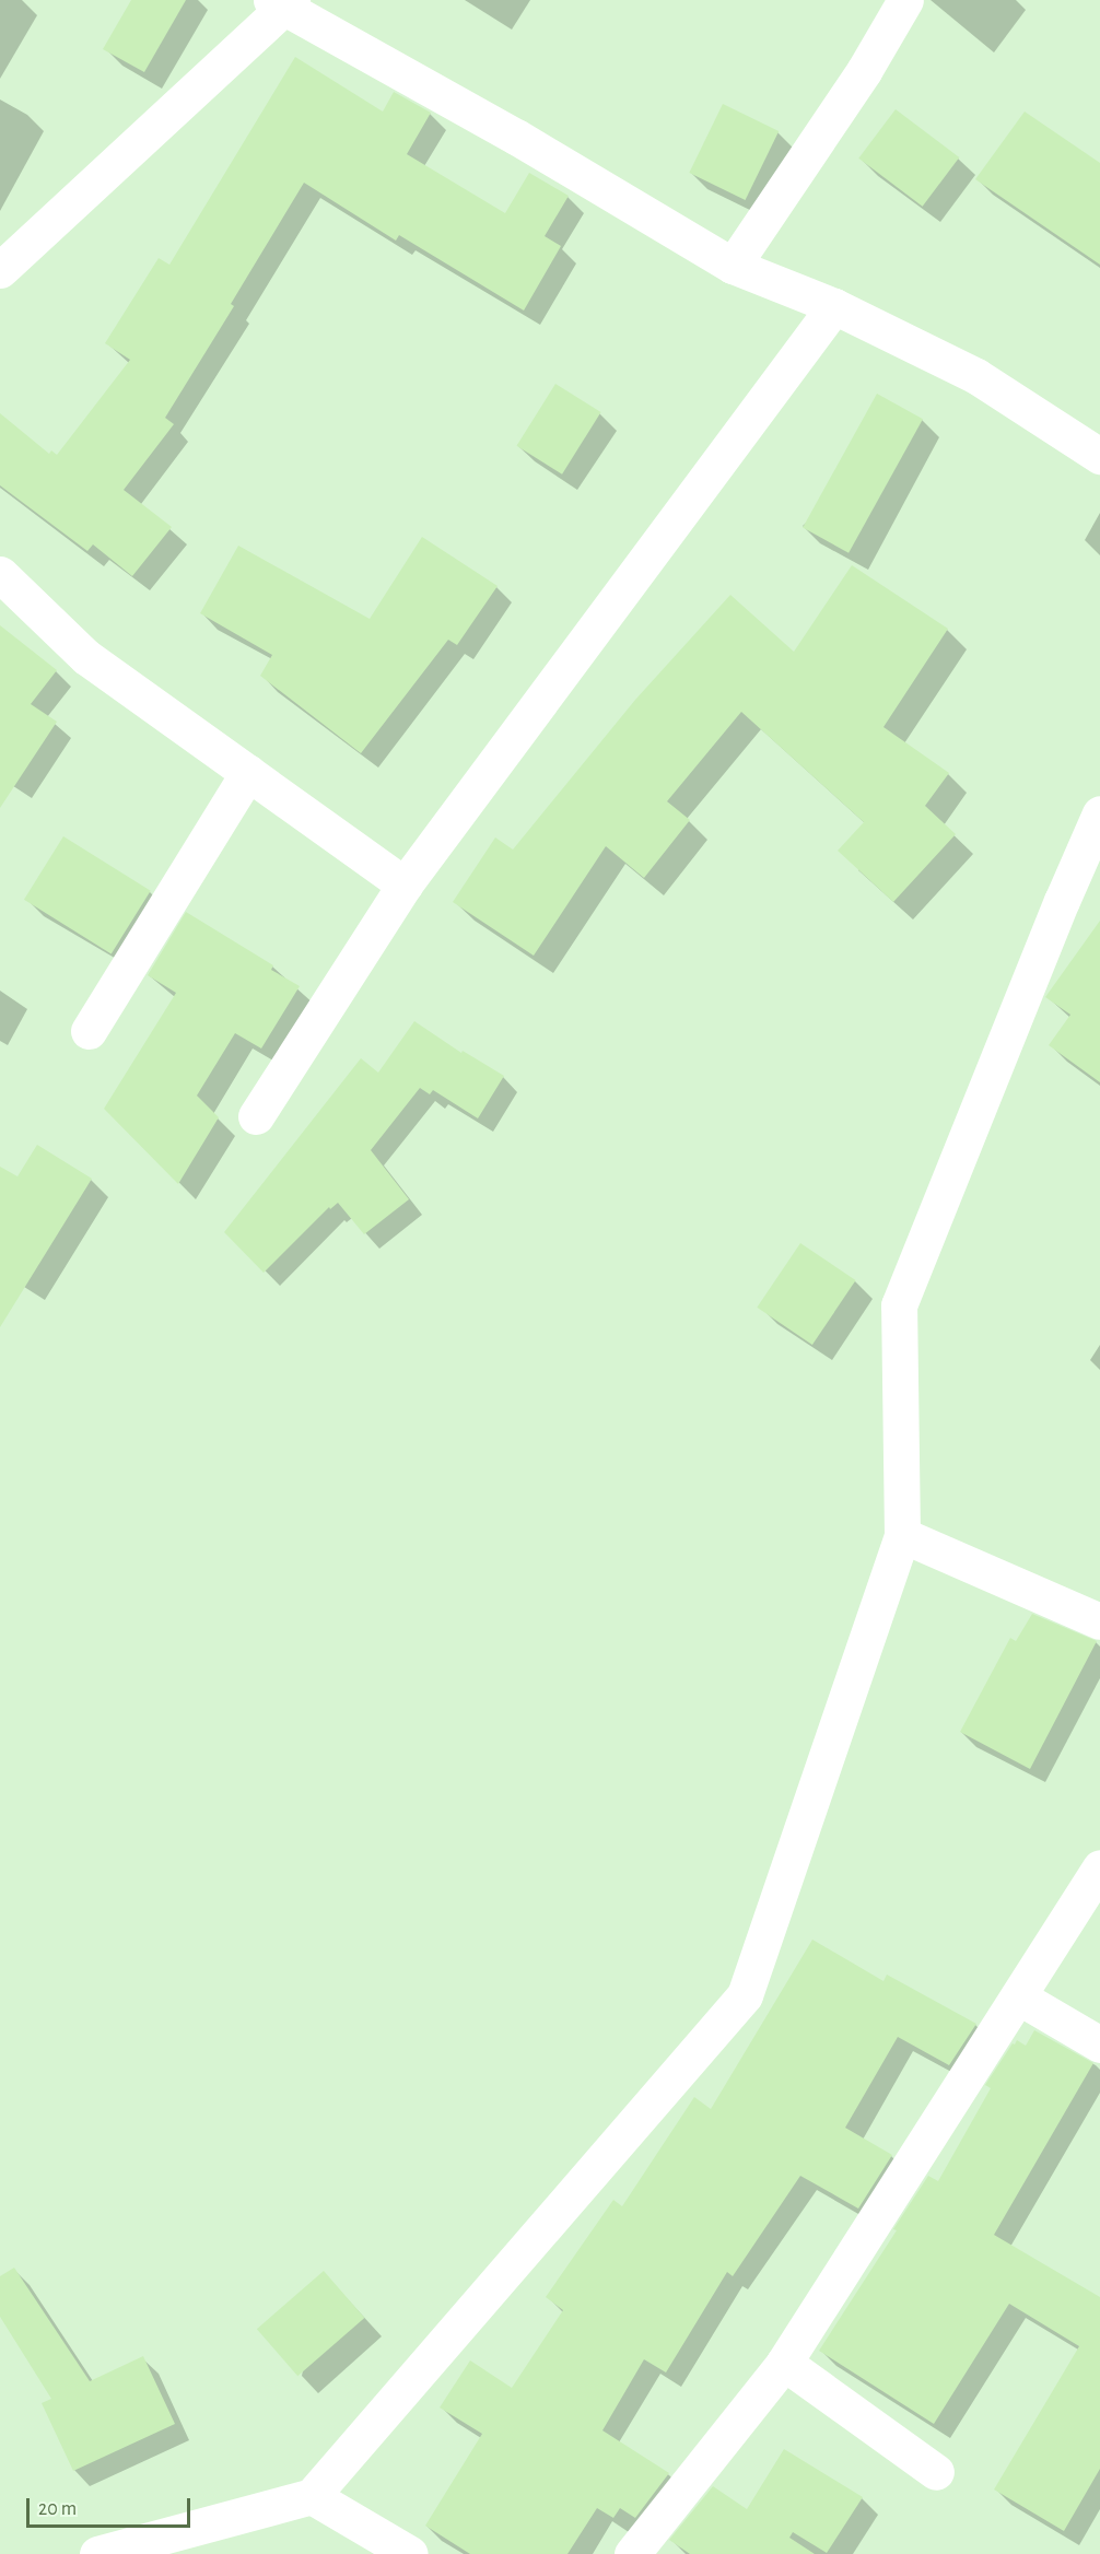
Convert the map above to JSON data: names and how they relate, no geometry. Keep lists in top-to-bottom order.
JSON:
{
  "scale_bar": "20 m"
}
